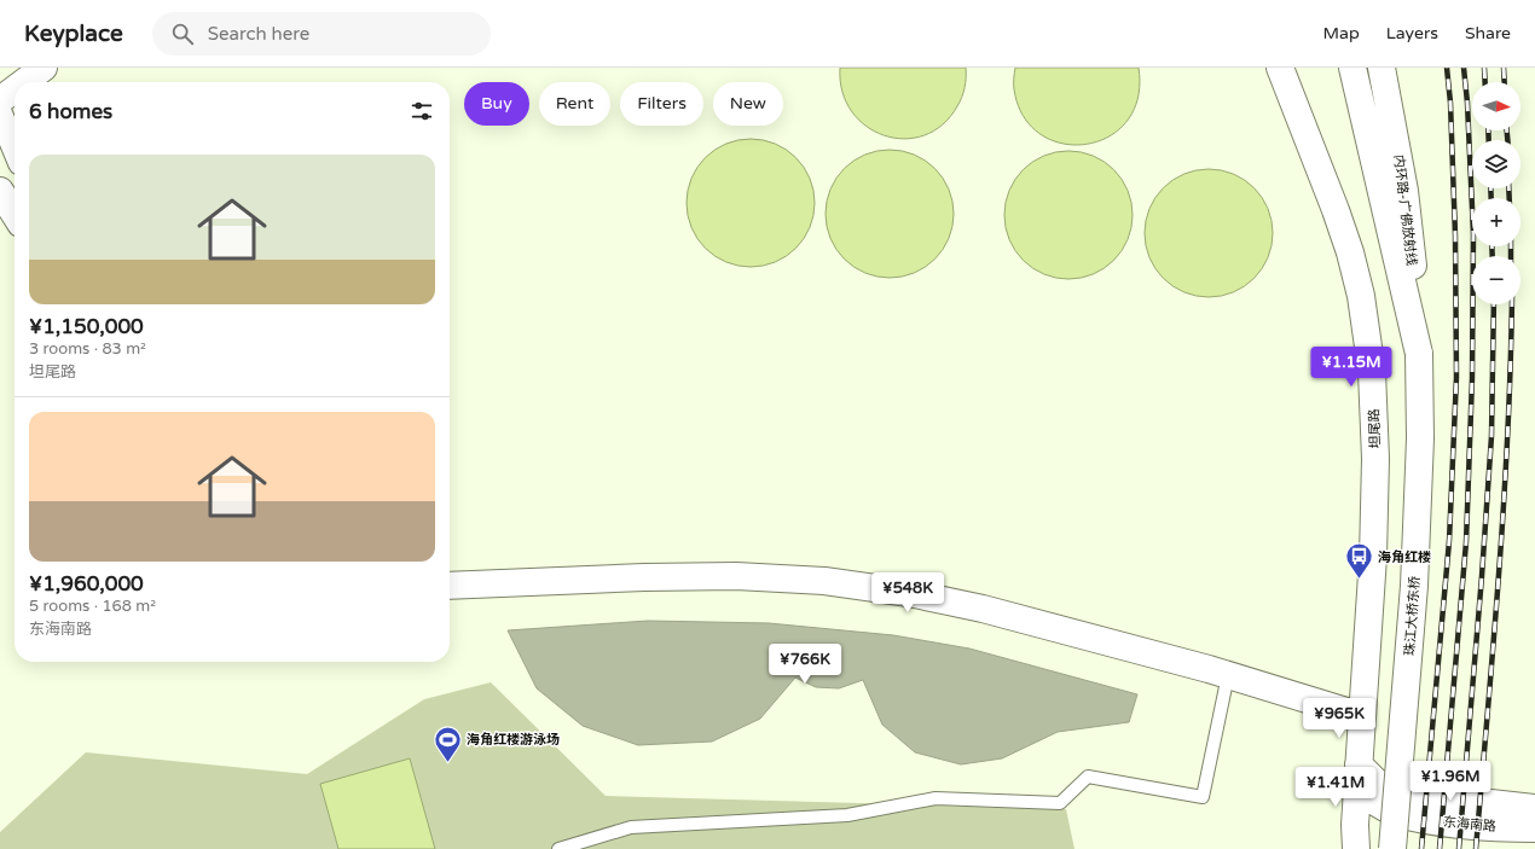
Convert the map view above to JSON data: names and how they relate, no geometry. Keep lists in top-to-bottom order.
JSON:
{
  "streets": {
    "main road": [
      "内环路-广佛放射线",
      "坦尾路",
      "珠江大桥东桥",
      "东海南路"
    ]
  },
  "crossings": [
    ["内环路-广佛放射线", "珠江大桥东桥"]
  ],
  "places": {
    "bus stop": ["海角红楼"],
    "sports": ["海角红楼游泳场"]
  },
  "north": "right",
  "page": {
    "header": "Keyplace",
    "search": "Search here",
    "nav": ["Map", "Layers", "Share"],
    "map_buttons": ["+", "−"],
    "chip": [
      "Buy",
      "Rent",
      "Filters",
      "New"
    ],
    "heading": "6 homes",
    "list": [
      {
        "name": "¥1,150,000",
        "note": "3 rooms · 83 m² · 坦尾路"
      },
      {
        "name": "¥1,960,000",
        "note": "5 rooms · 168 m² · 东海南路"
      }
    ],
    "price": [
      "¥1.15M",
      "¥548K",
      "¥766K",
      "¥965K",
      "¥1.96M",
      "¥1.41M"
    ]
  }
}
